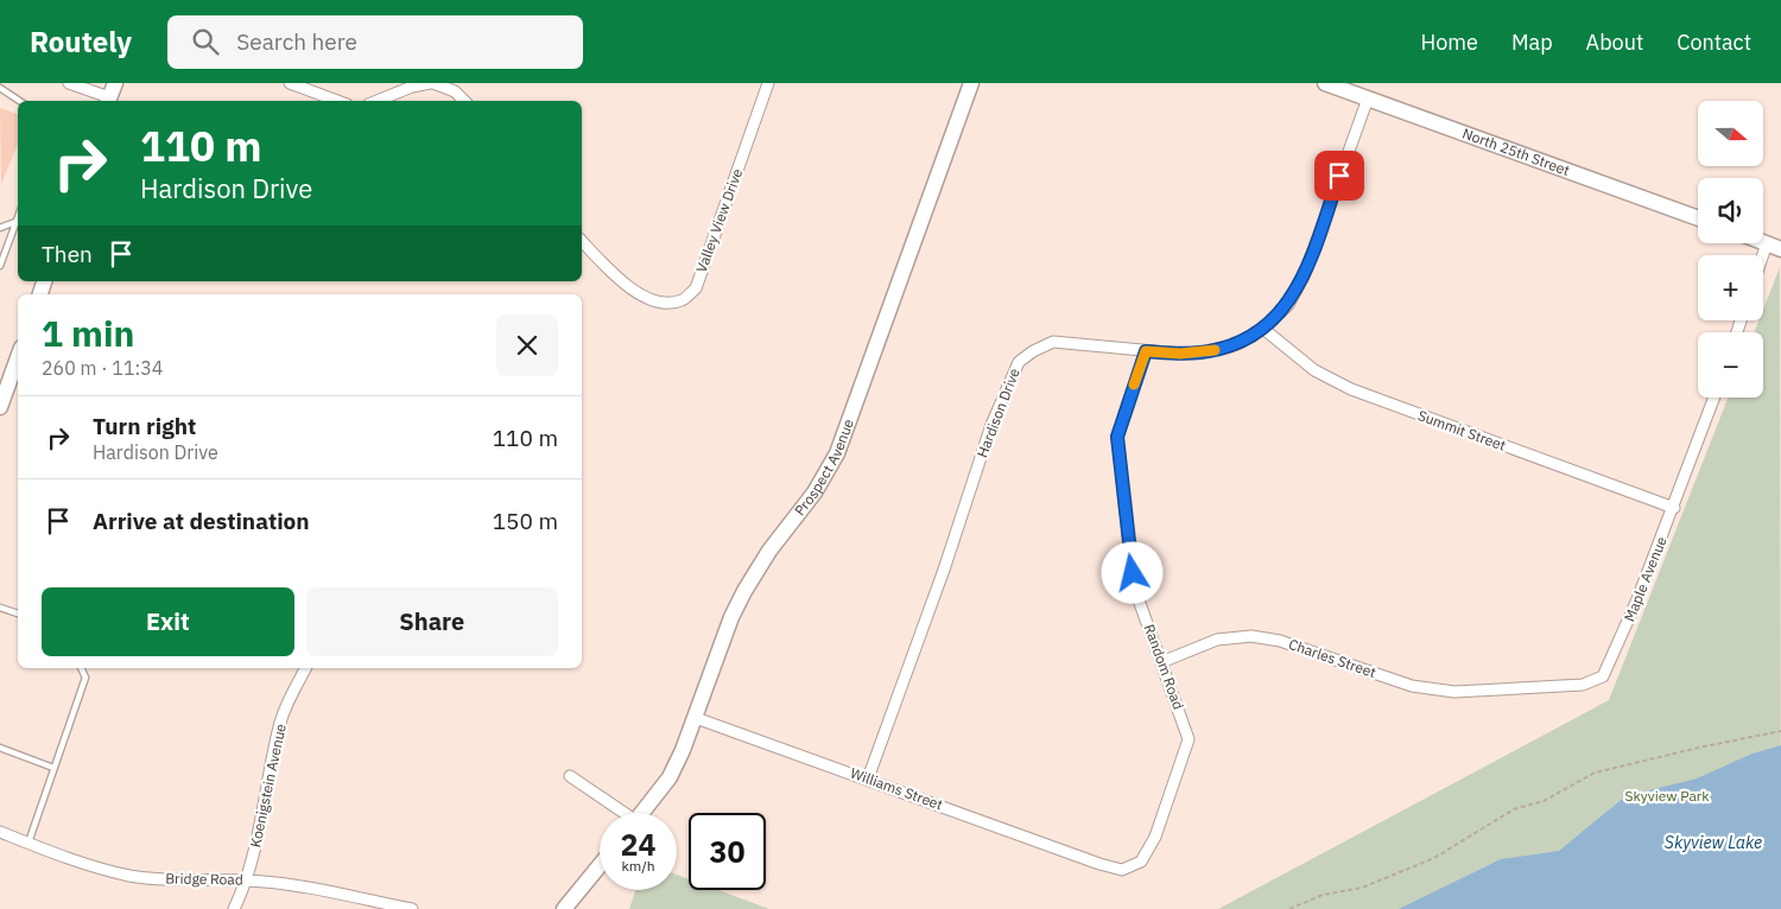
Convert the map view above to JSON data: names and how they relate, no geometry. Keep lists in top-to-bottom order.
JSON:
{
  "streets": {
    "street": [
      "North 25th Street",
      "Valley View Drive",
      "Hardison Drive",
      "Summit Street",
      "Prospect Avenue",
      "Maple Avenue",
      "Charles Street",
      "Random Road",
      "Koenigstein Avenue",
      "Williams Street",
      "Bridge Road"
    ]
  },
  "crossings": [
    ["North 25th Street", "Hardison Drive"],
    ["Hardison Drive", "Summit Street"],
    ["Hardison Drive", "Random Road"],
    ["Hardison Drive", "Williams Street"],
    ["Summit Street", "Maple Avenue"],
    ["Prospect Avenue", "Williams Street"],
    ["Maple Avenue", "Charles Street"],
    ["Charles Street", "Random Road"],
    ["Random Road", "Williams Street"],
    ["Koenigstein Avenue", "Bridge Road"]
  ],
  "water": ["Skyview Lake"],
  "parks": ["Skyview Park"],
  "north": "right",
  "page": {
    "header": "Routely",
    "search": "Search here",
    "nav": [
      "Home",
      "Map",
      "About",
      "Contact"
    ],
    "map_buttons": ["+", "−"],
    "turn": ["110 m", "Hardison Drive"],
    "then": "Then",
    "heading": ["1 min", "260 m · 11:34"],
    "list": [
      {
        "name": "Turn right",
        "note": "Hardison Drive",
        "value": "110 m"
      },
      {
        "name": "Arrive at destination",
        "value": "150 m"
      }
    ],
    "buttons": ["Exit", "Share"],
    "speed": "24 km/h",
    "limit": "30"
  }
}
